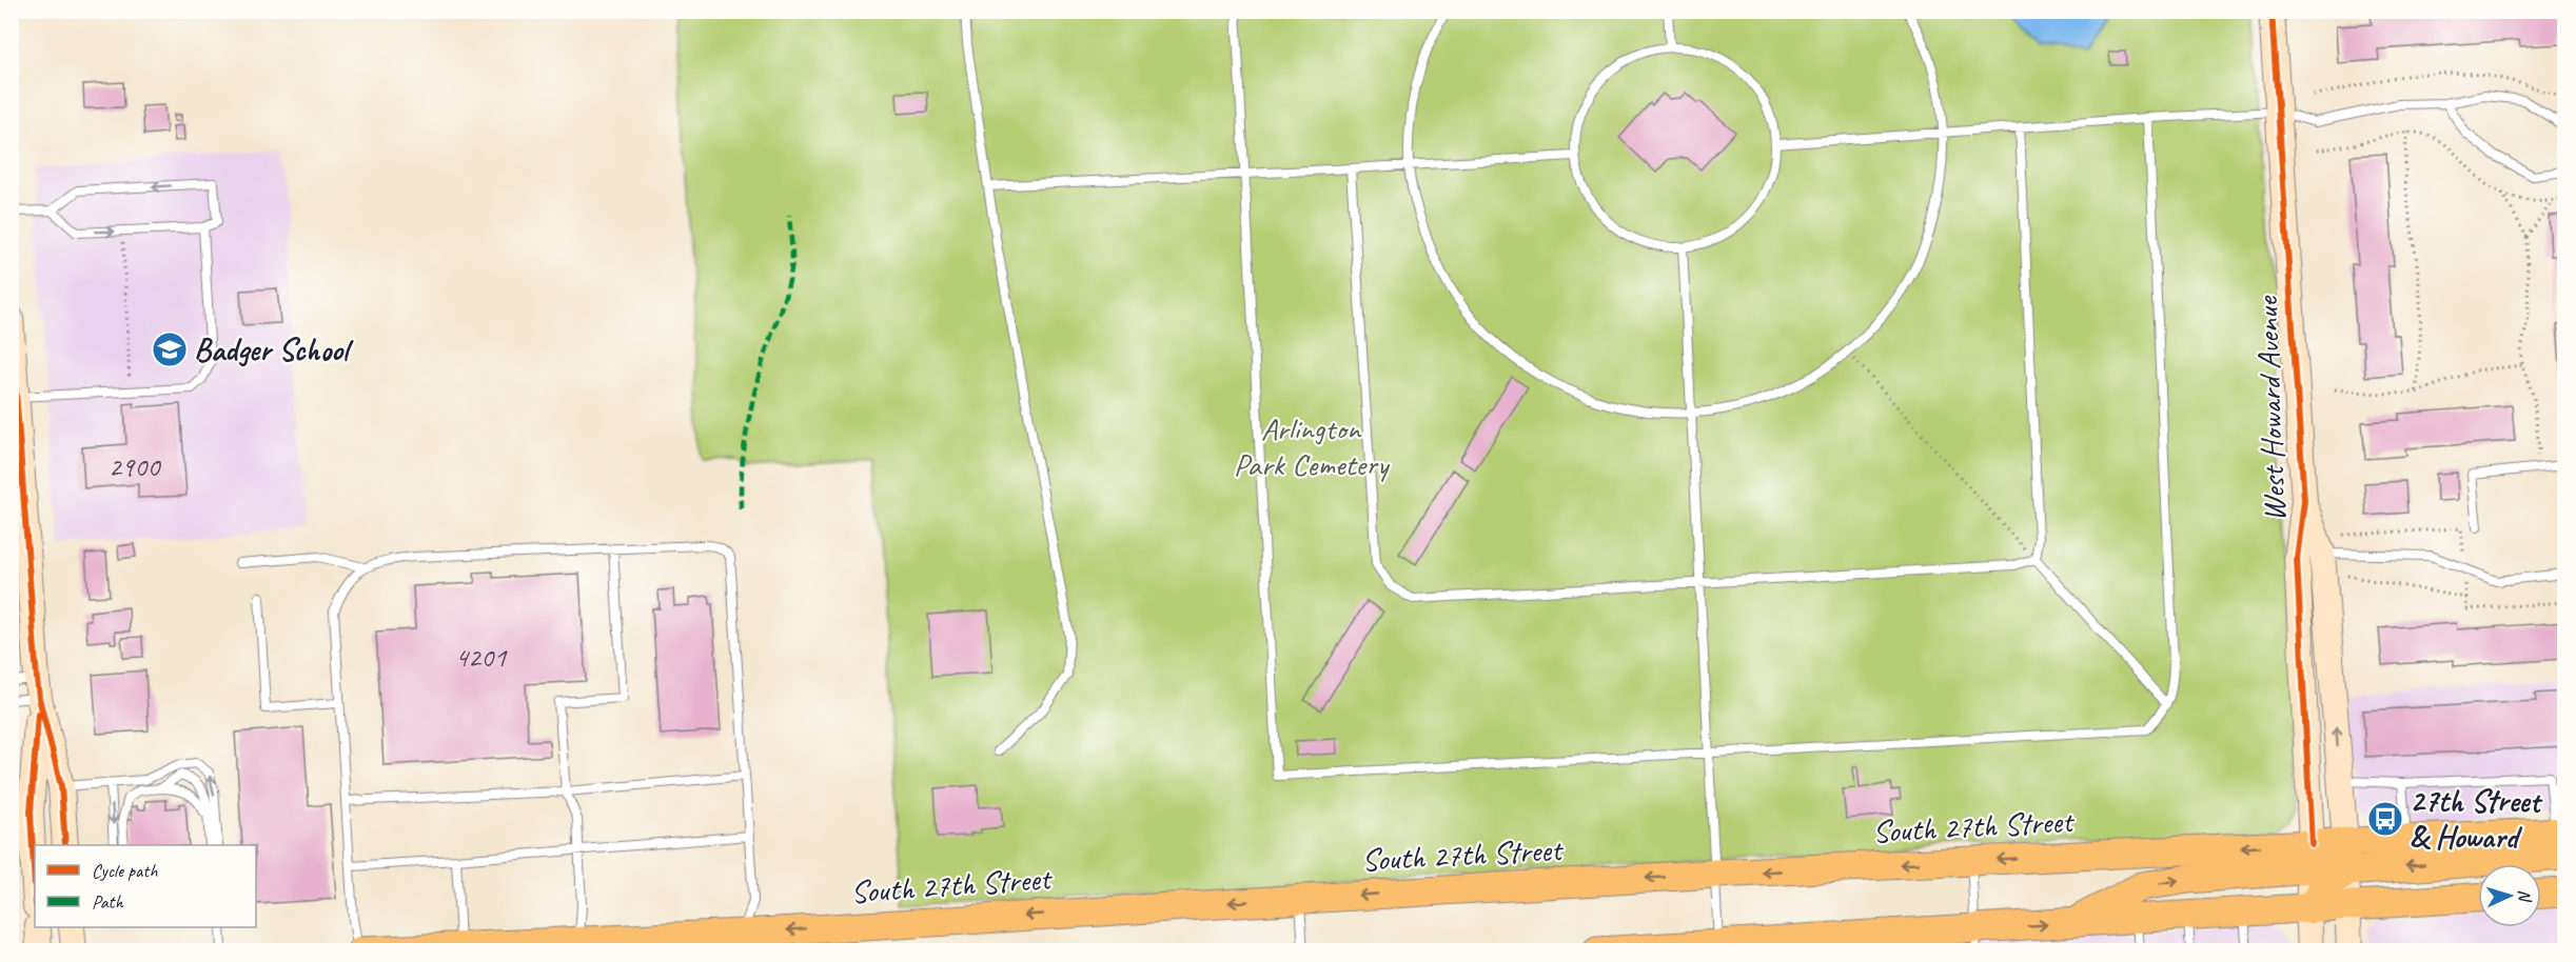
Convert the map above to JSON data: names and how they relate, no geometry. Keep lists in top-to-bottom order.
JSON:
{
  "streets": {
    "main road": ["South 27th Street"],
    "street": ["West Howard Avenue"]
  },
  "crossings": [
    ["West Howard Avenue", "South 27th Street"]
  ],
  "parks": ["Arlington Park Cemetery"],
  "places": {
    "school or university": ["Badger School"],
    "bus stop": ["27th Street & Howard"]
  },
  "house_numbers": ["2900", "4201"],
  "legend": ["Cycle path", "Path"],
  "north": "right"
}
